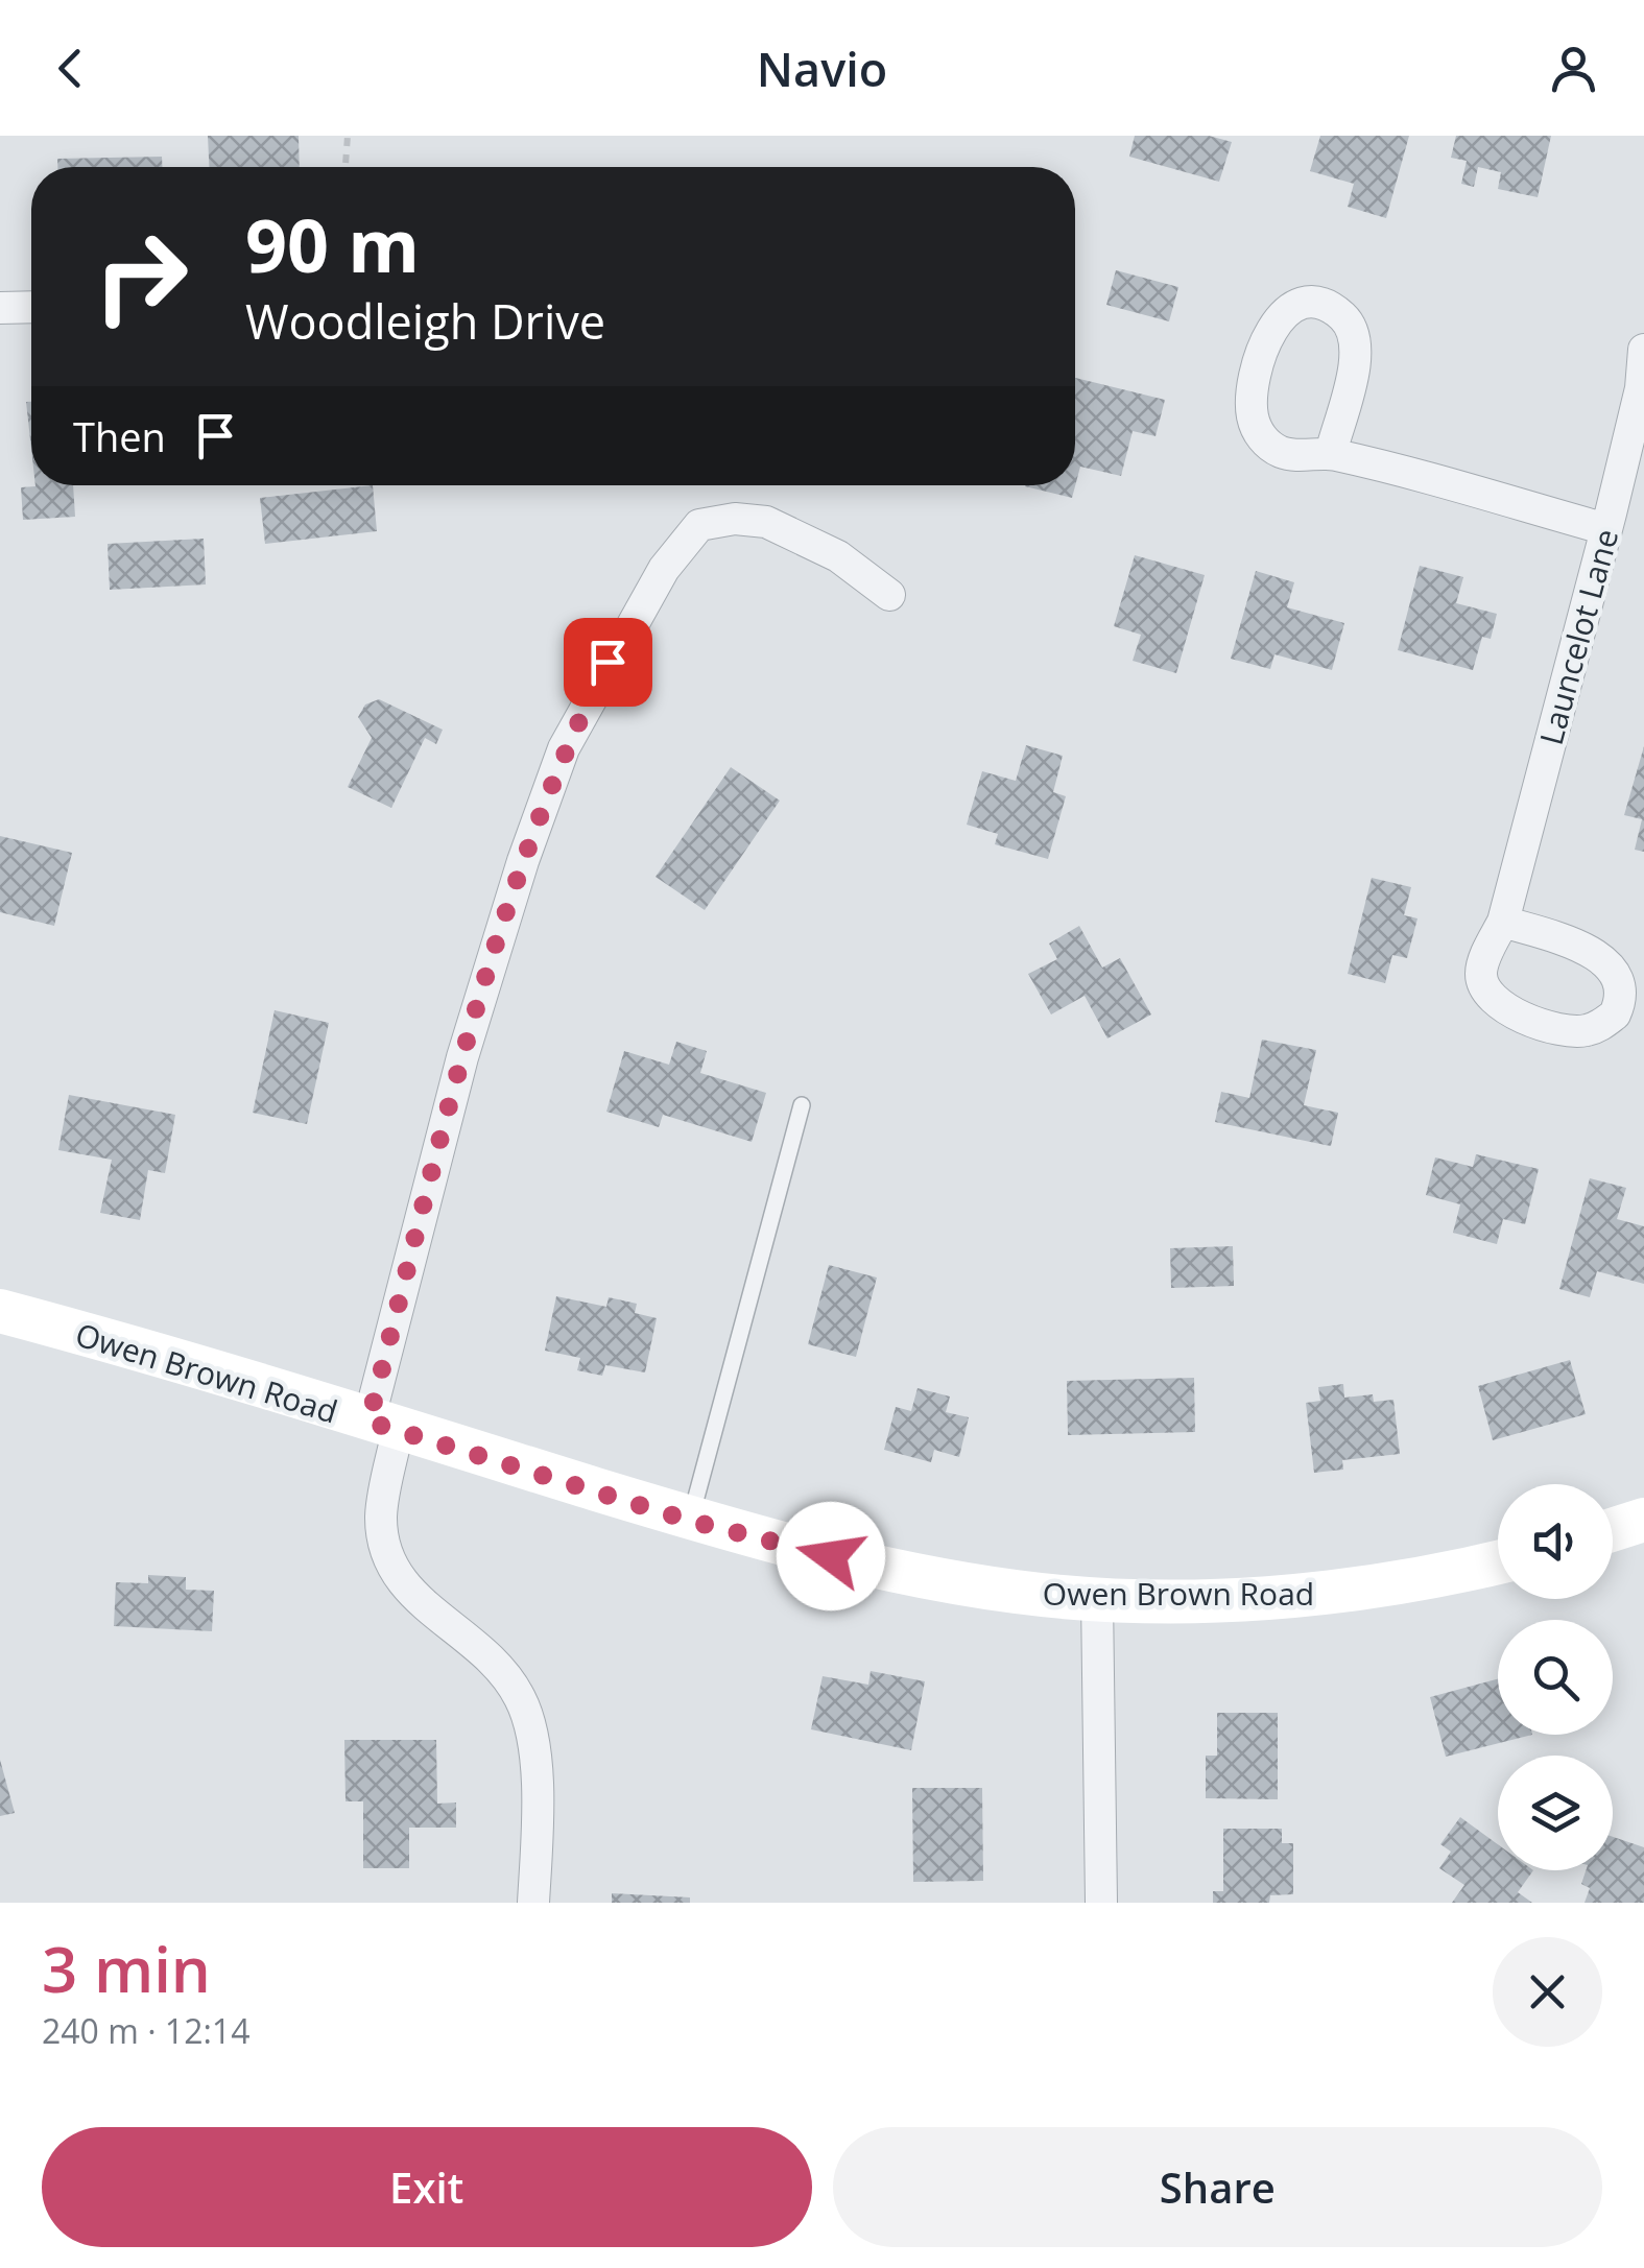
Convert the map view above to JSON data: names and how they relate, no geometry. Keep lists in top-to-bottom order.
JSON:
{
  "streets": {
    "street": ["Launcelot Lane", "Owen Brown Road"]
  },
  "page": {
    "header": "Navio",
    "turn": ["90 m", "Woodleigh Drive"],
    "then": "Then",
    "heading": ["3 min", "240 m · 12:14"],
    "buttons": ["Exit", "Share"]
  }
}
